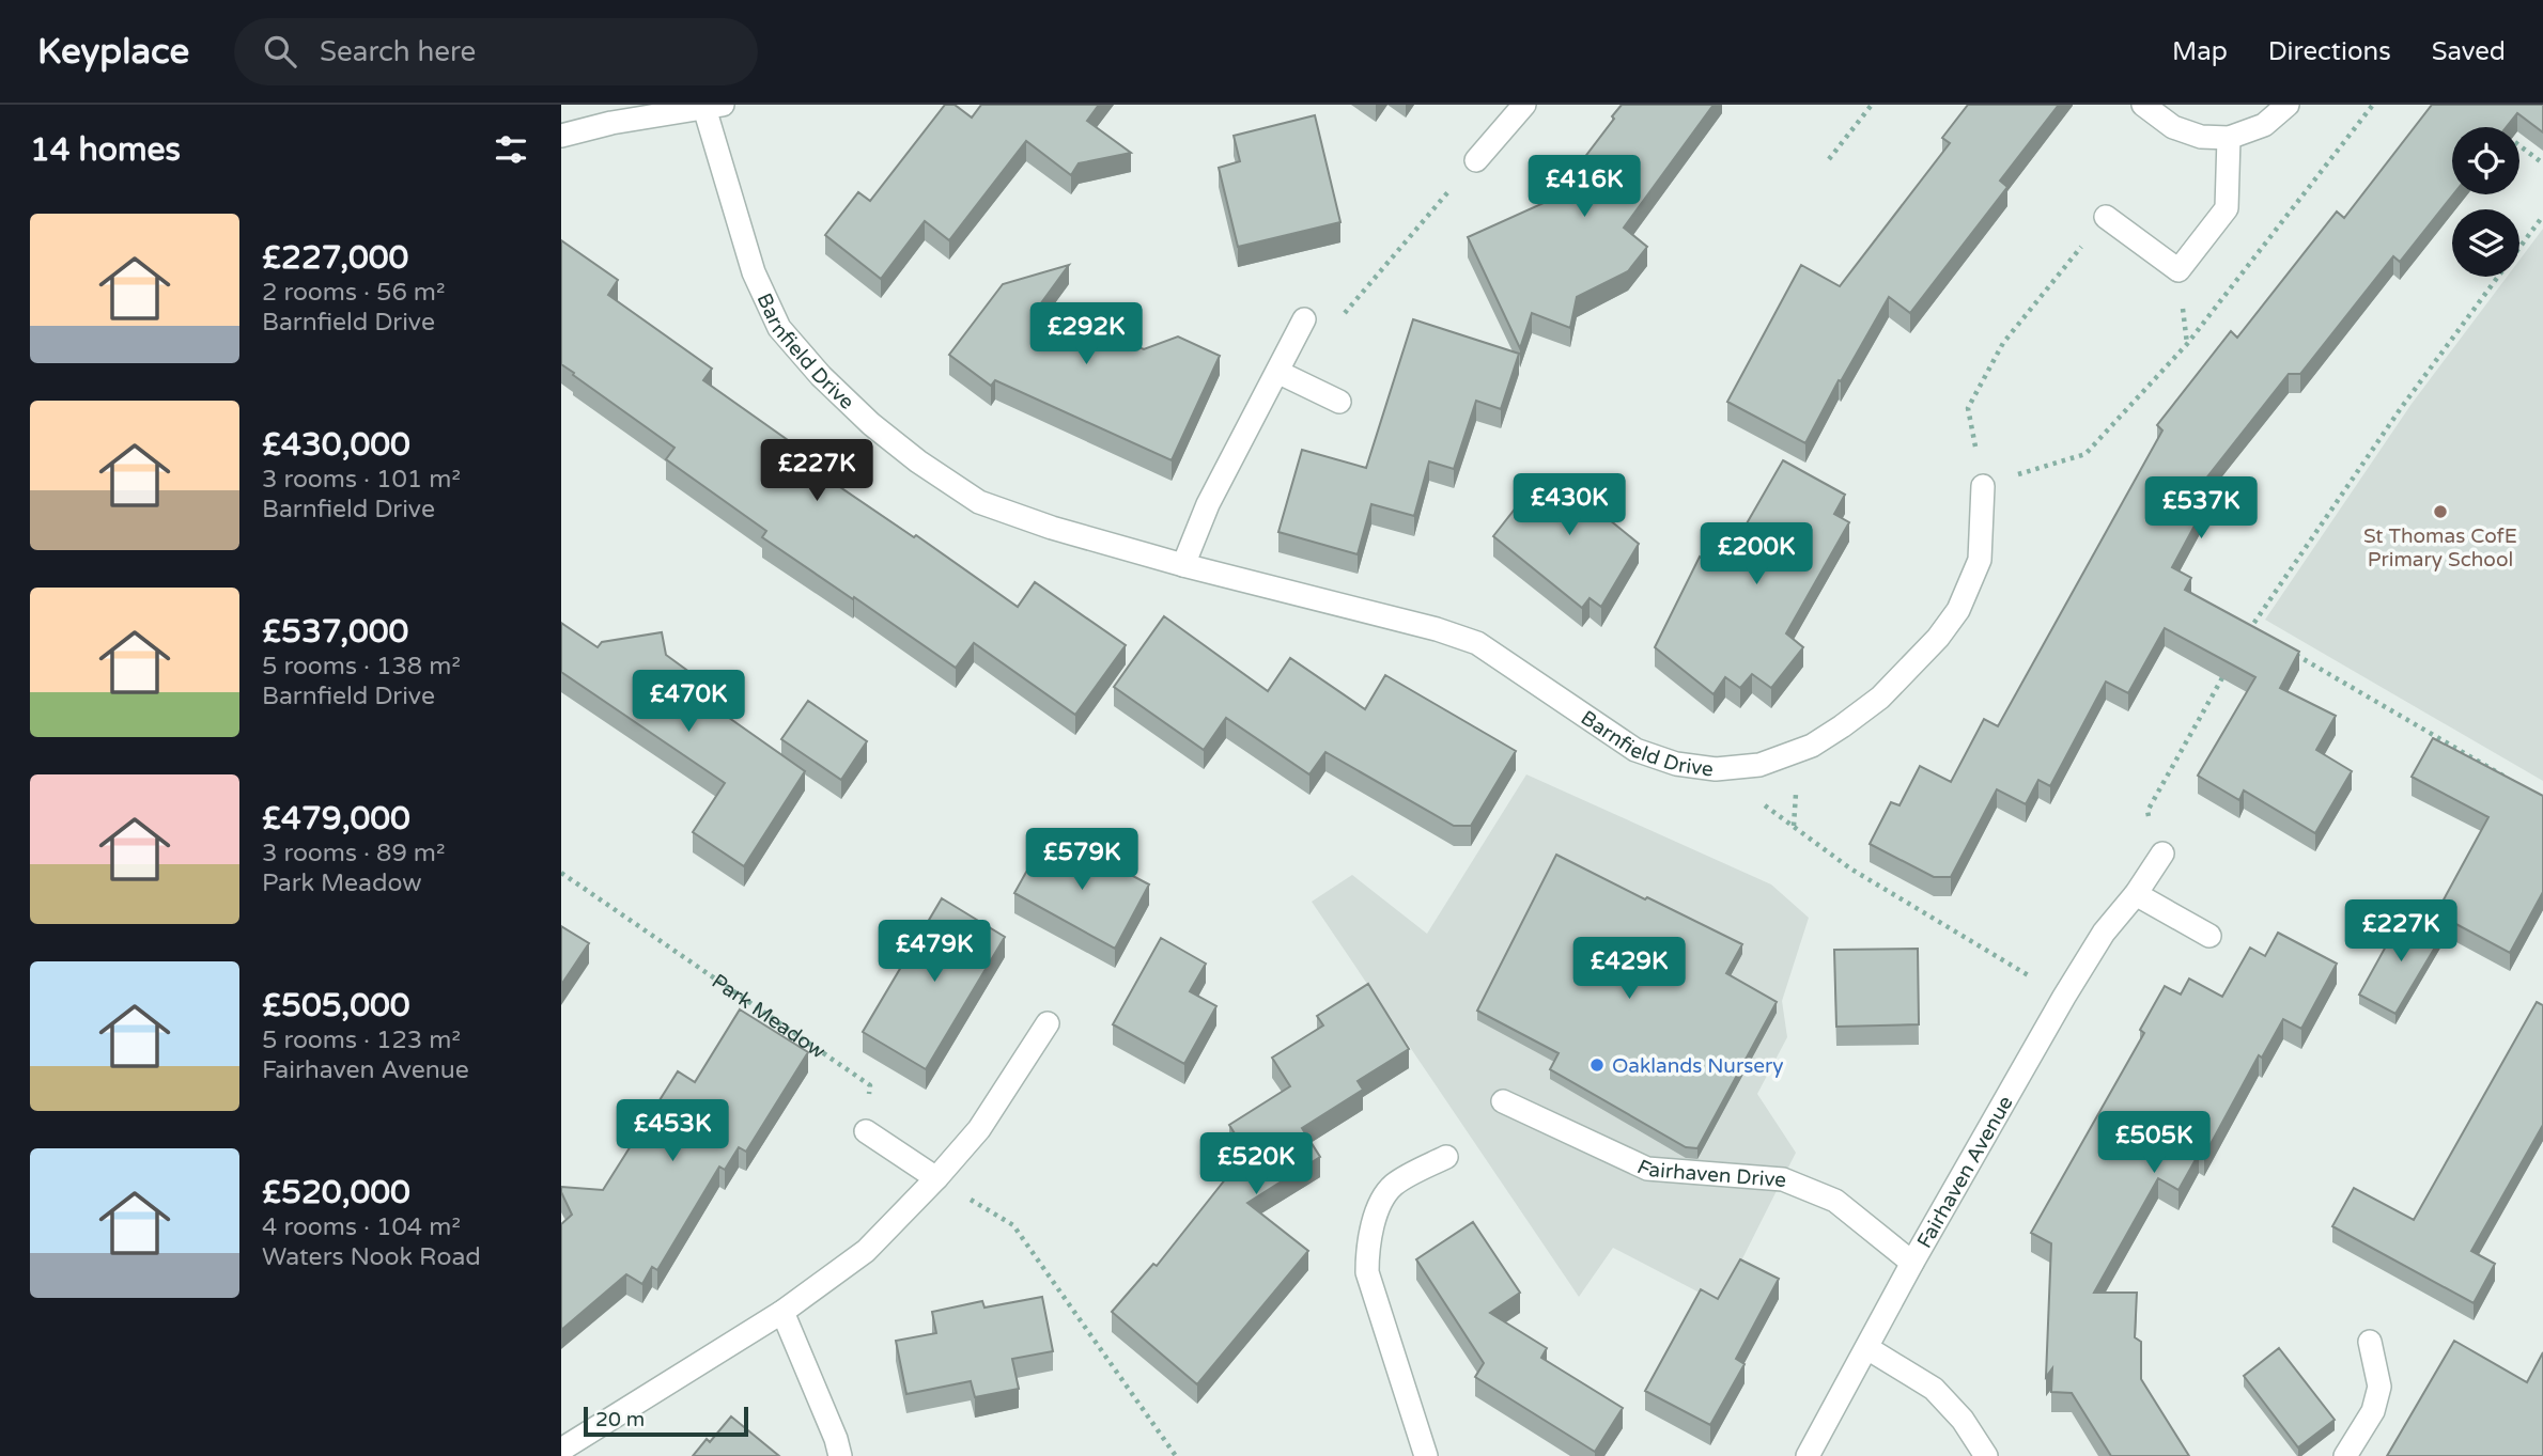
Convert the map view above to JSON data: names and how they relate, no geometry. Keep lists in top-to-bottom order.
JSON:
{
  "streets": {
    "street": ["Barnfield Drive", "Fairhaven Avenue", "Fairhaven Drive"],
    "path": ["Park Meadow"]
  },
  "crossings": [
    ["Fairhaven Avenue", "Fairhaven Drive"]
  ],
  "places": ["St Thomas CofE Primary School", "Oaklands Nursery"],
  "scale_bar": "20 m",
  "page": {
    "header": "Keyplace",
    "search": "Search here",
    "nav": ["Map", "Directions", "Saved"],
    "heading": "14 homes",
    "price": [
      "£416K",
      "£292K",
      "£227K",
      "£430K",
      "£537K",
      "£200K",
      "£470K",
      "£579K",
      "£227K",
      "£479K",
      "£429K",
      "£453K",
      "£505K",
      "£520K"
    ],
    "list": [
      {
        "name": "£227,000",
        "note": "2 rooms · 56 m² · Barnfield Drive"
      },
      {
        "name": "£430,000",
        "note": "3 rooms · 101 m² · Barnfield Drive"
      },
      {
        "name": "£537,000",
        "note": "5 rooms · 138 m² · Barnfield Drive"
      },
      {
        "name": "£479,000",
        "note": "3 rooms · 89 m² · Park Meadow"
      },
      {
        "name": "£505,000",
        "note": "5 rooms · 123 m² · Fairhaven Avenue"
      },
      {
        "name": "£520,000",
        "note": "4 rooms · 104 m² · Waters Nook Road"
      }
    ],
    "scale": "20 m"
  }
}
